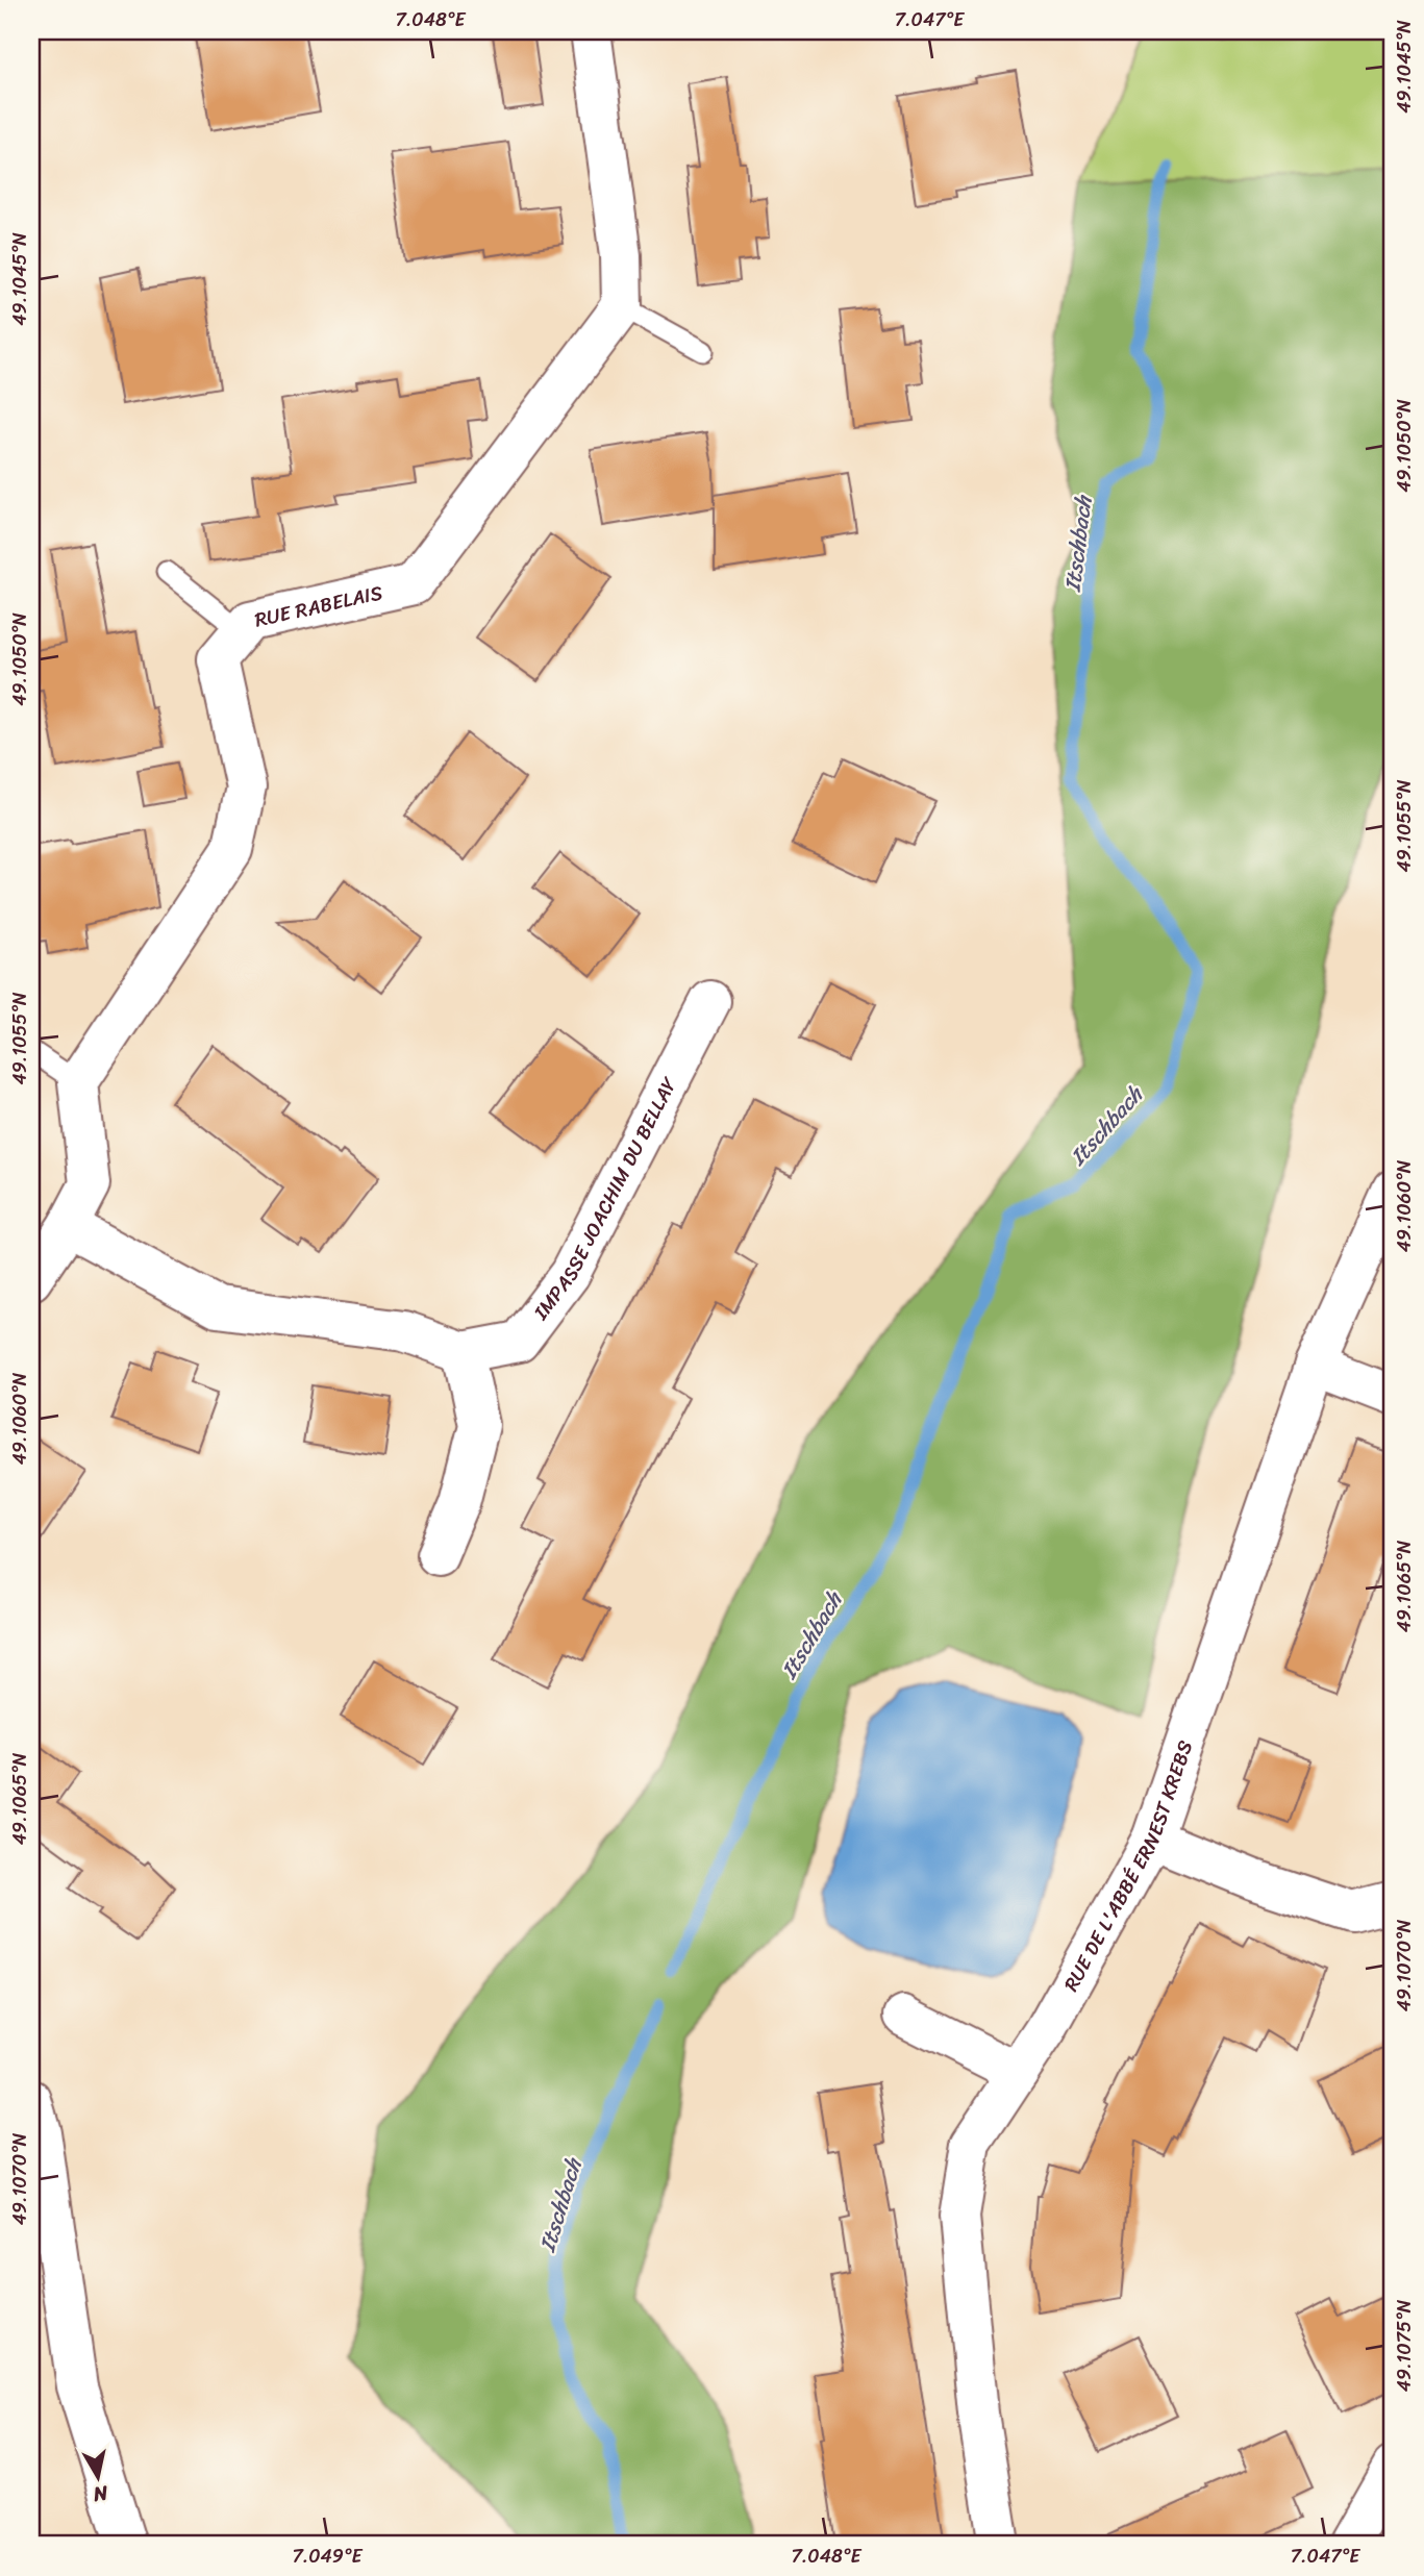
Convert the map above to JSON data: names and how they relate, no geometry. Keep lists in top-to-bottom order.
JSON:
{
  "streets": {
    "street": ["RUE RABELAIS", "IMPASSE JOACHIM DU BELLAY", "RUE DE L'ABBÉ ERNEST KREBS"]
  },
  "water": ["Itschbach"],
  "north": "bottom",
  "coordinates": [
    "7.048°E",
    "7.047°E",
    "49.1045°N",
    "49.1050°N",
    "49.1055°N",
    "49.1060°N",
    "49.1065°N",
    "49.1070°N",
    "49.1075°N",
    "7.049°E"
  ]
}
